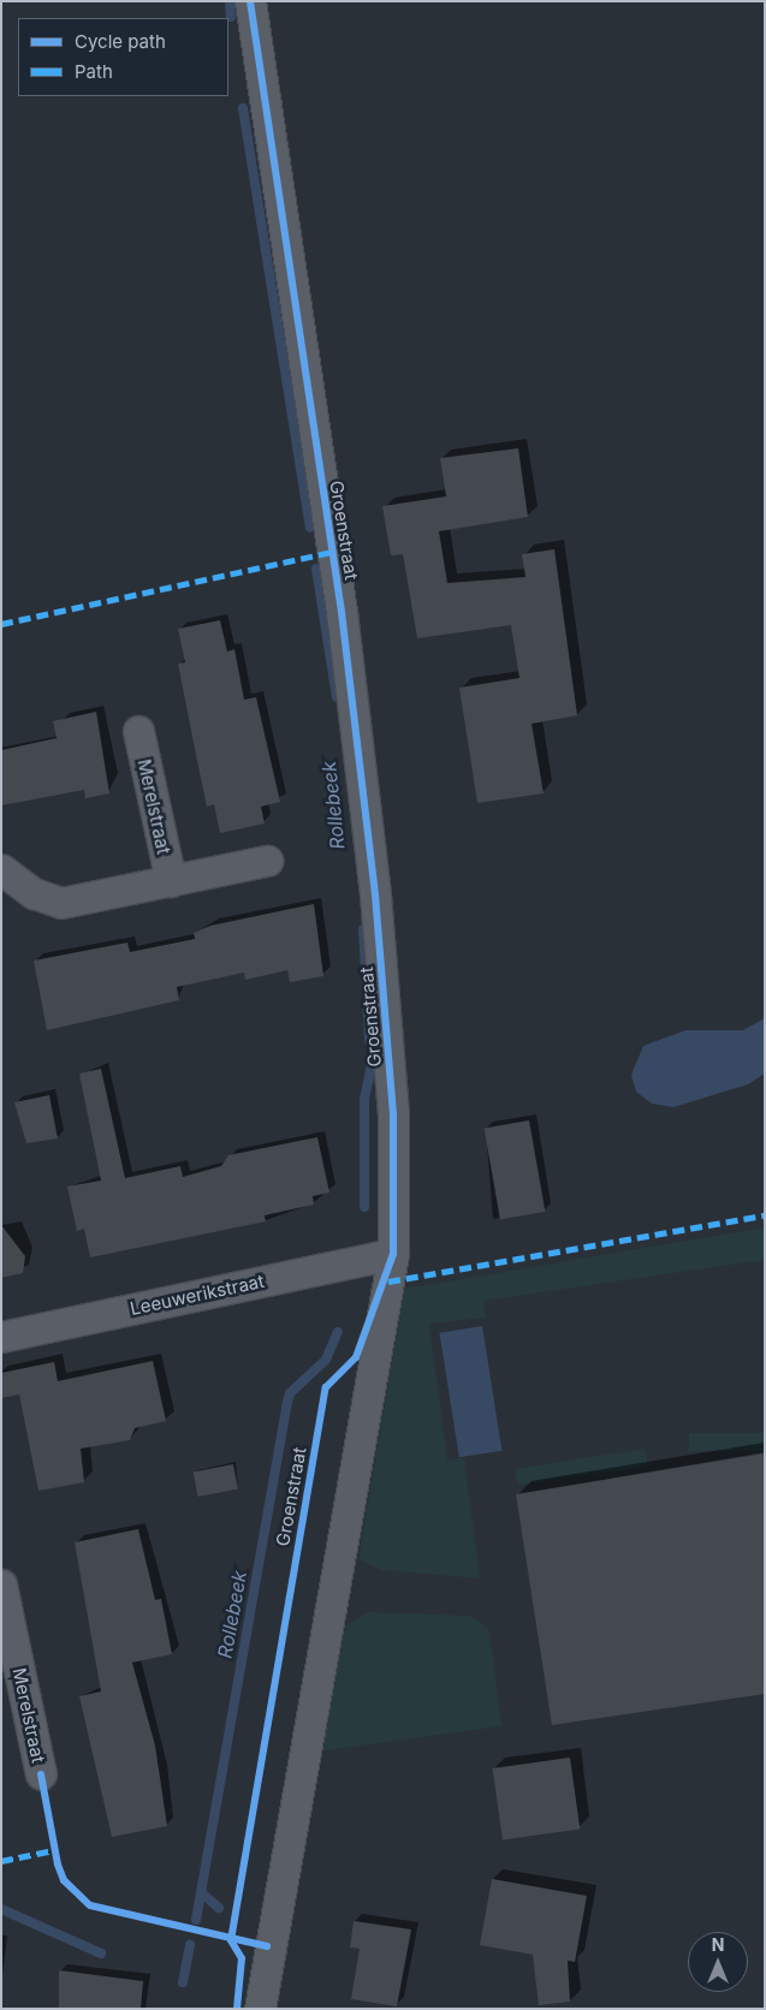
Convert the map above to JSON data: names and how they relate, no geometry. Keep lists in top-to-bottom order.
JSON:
{
  "streets": {
    "street": ["Groenstraat", "Merelstraat", "Leeuwerikstraat"]
  },
  "crossings": [
    ["Groenstraat", "Leeuwerikstraat"]
  ],
  "water": ["Rollebeek"],
  "legend": ["Cycle path", "Path"],
  "north": "top"
}
